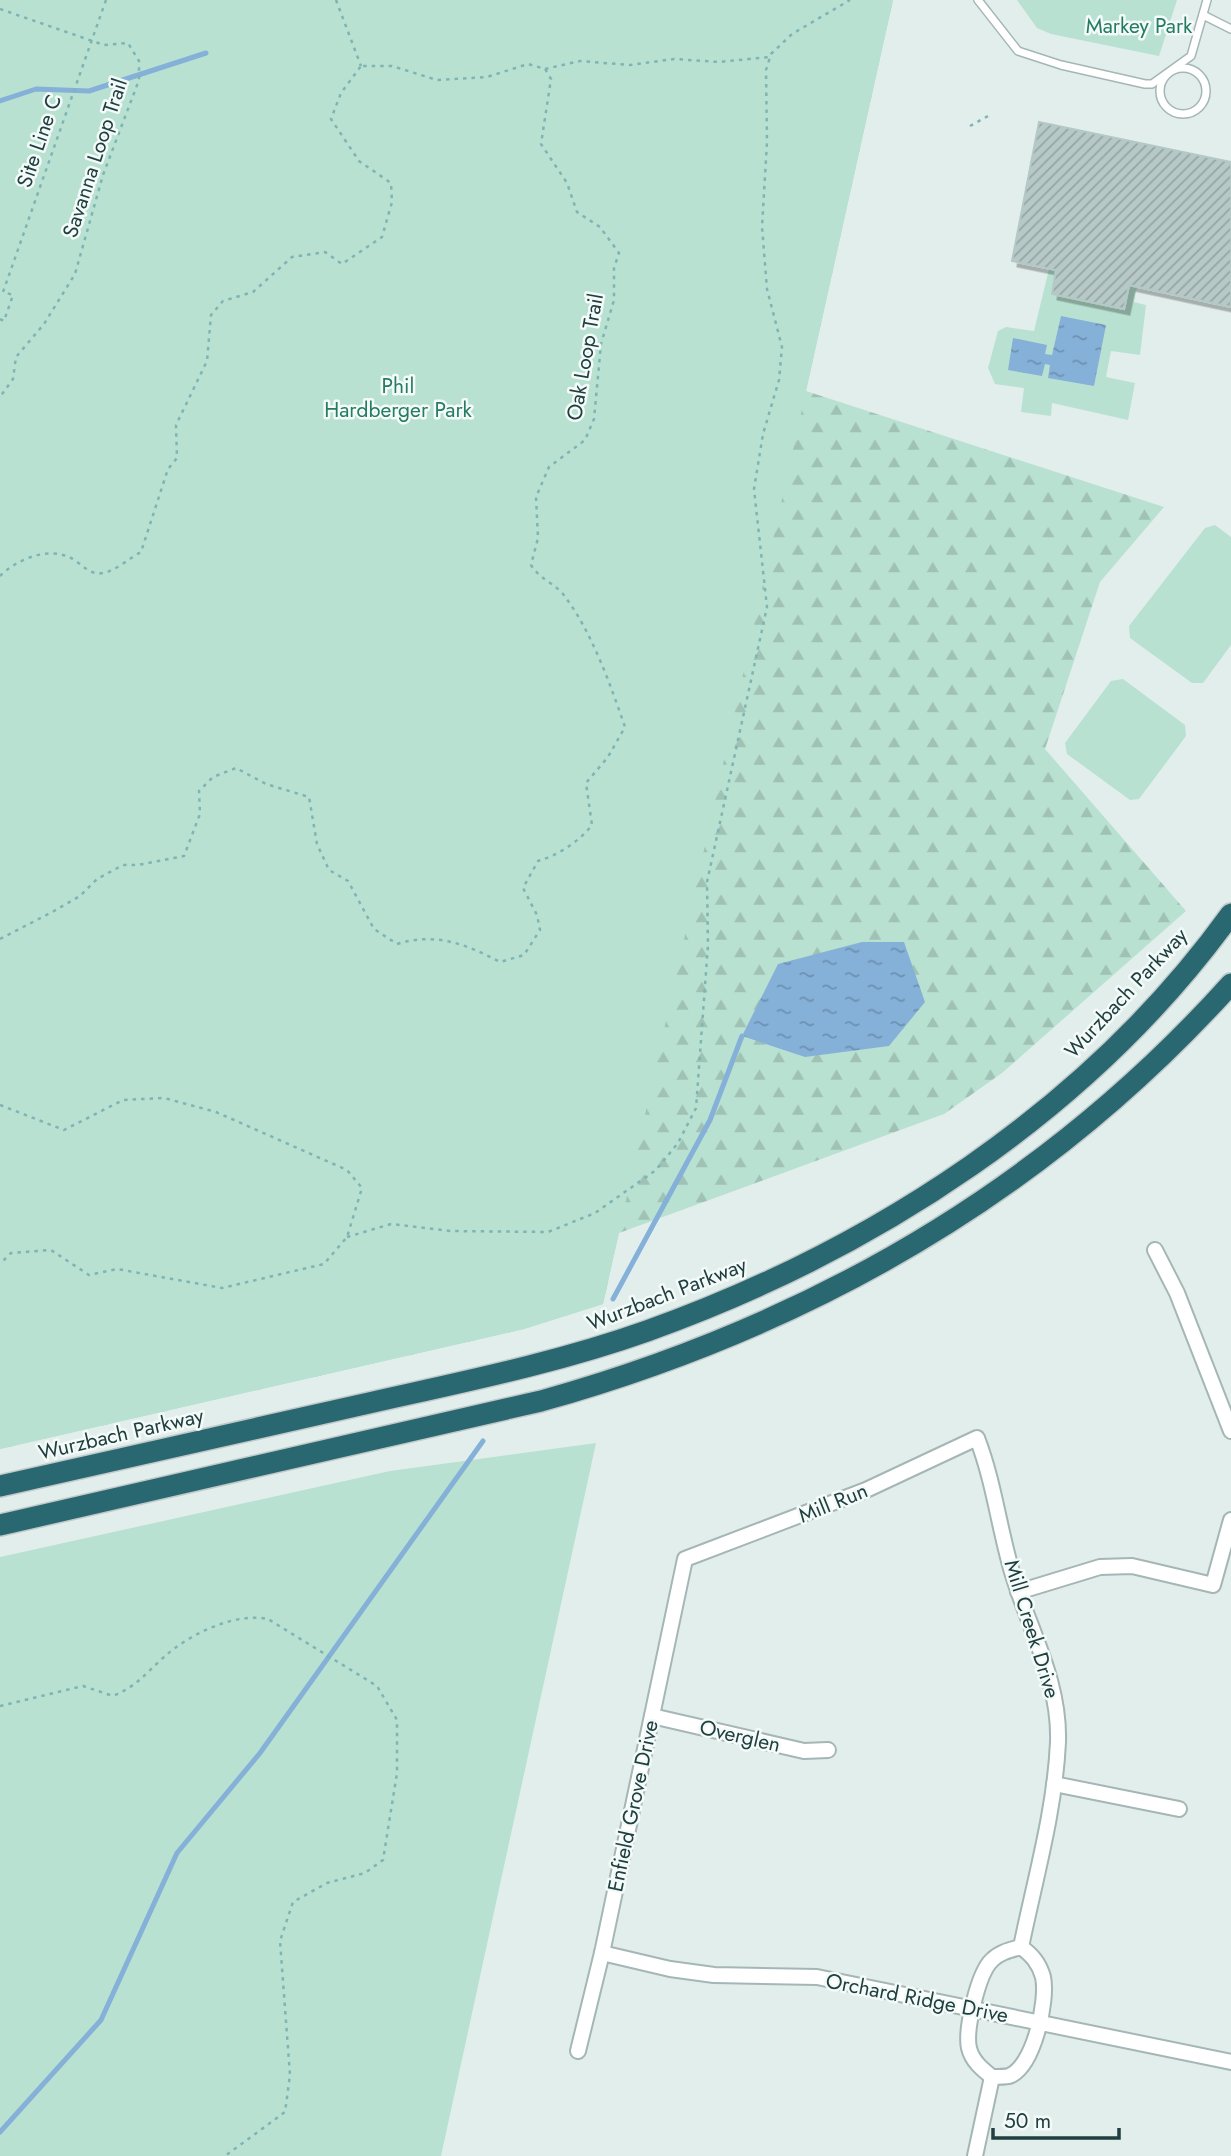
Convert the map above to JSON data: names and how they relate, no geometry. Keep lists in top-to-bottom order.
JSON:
{
  "streets": {
    "highway": ["Wurzbach Parkway"],
    "street": [
      "Mill Run",
      "Mill Creek Drive",
      "Overglen",
      "Enfield Grove Drive",
      "Orchard Ridge Drive"
    ],
    "path": ["Site Line C", "Savanna Loop Trail", "Oak Loop Trail"]
  },
  "crossings": [
    ["Site Line C", "Savanna Loop Trail"],
    ["Mill Run", "Mill Creek Drive"],
    ["Mill Run", "Enfield Grove Drive"],
    ["Overglen", "Enfield Grove Drive"],
    ["Enfield Grove Drive", "Orchard Ridge Drive"]
  ],
  "parks": ["Markey Park", "Phil Hardberger Park"],
  "scale_bar": "50 m"
}
